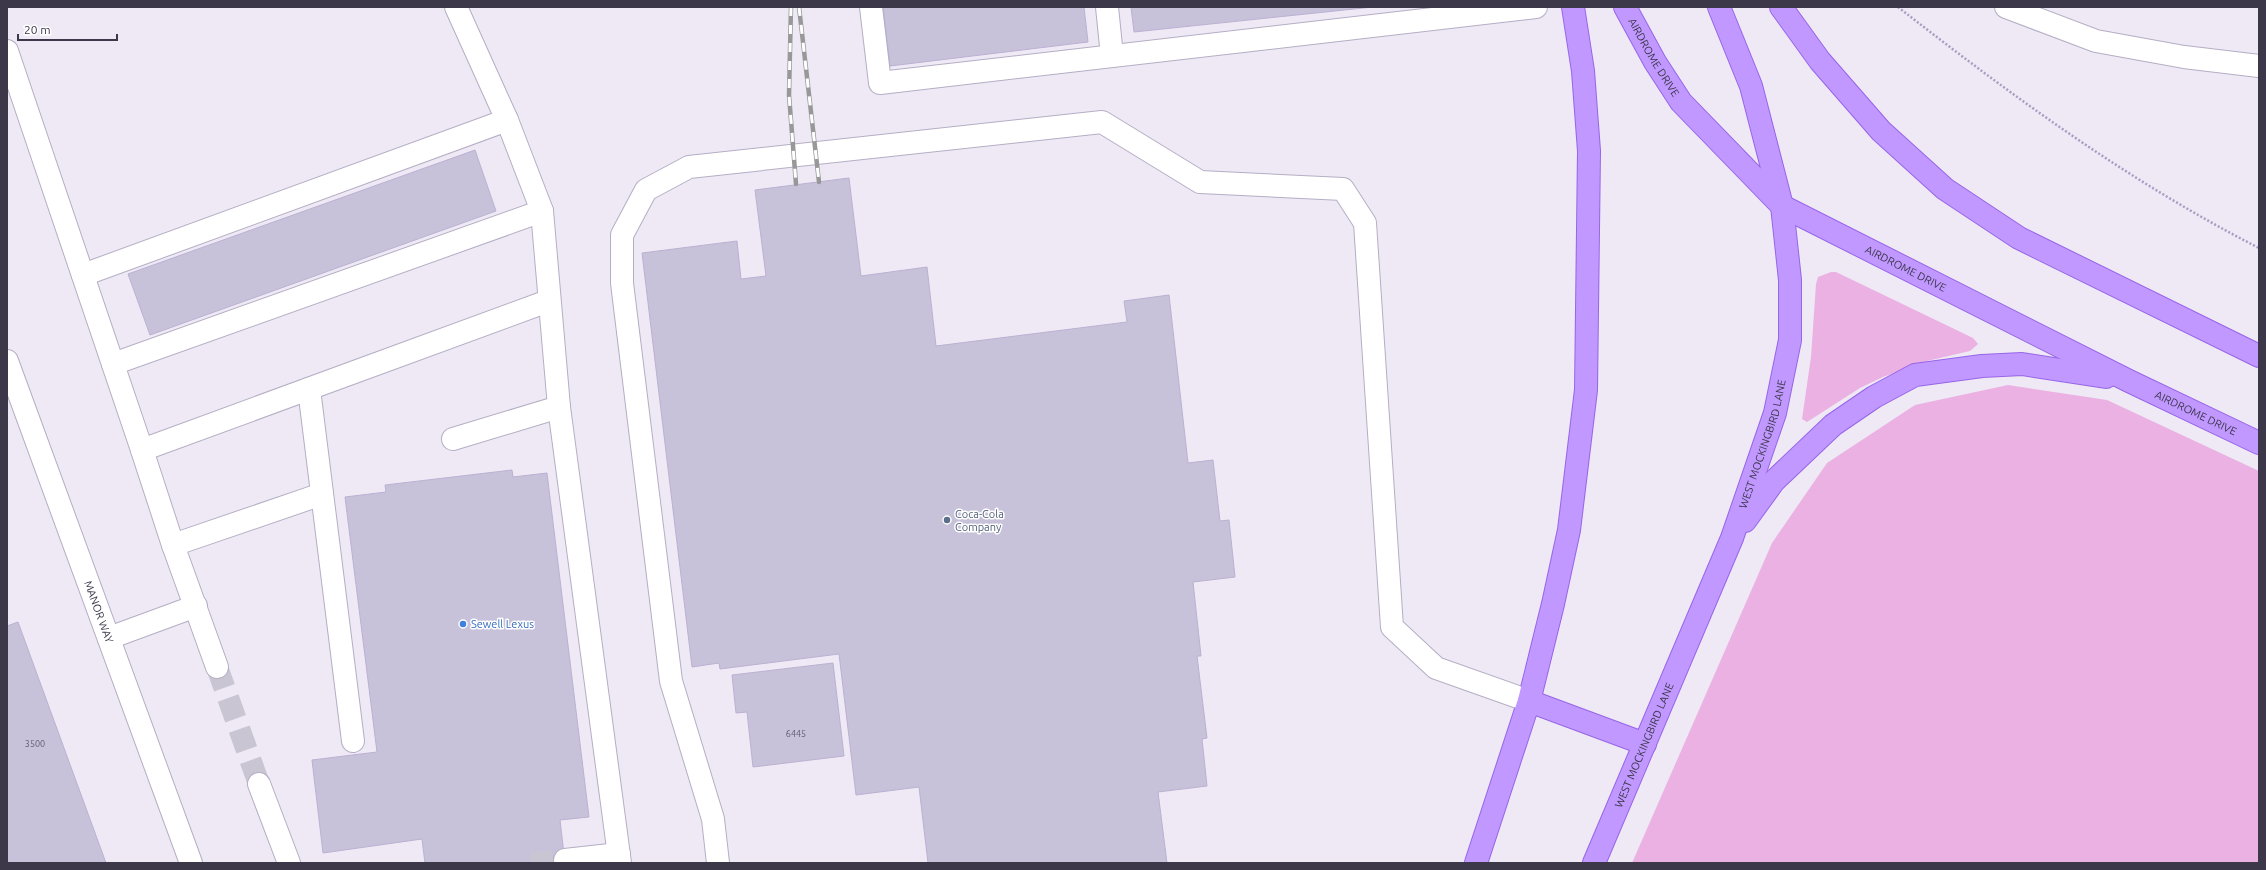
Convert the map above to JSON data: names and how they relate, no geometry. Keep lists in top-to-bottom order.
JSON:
{
  "streets": {
    "main road": ["AIRDROME DRIVE", "WEST MOCKINGBIRD LANE"],
    "street": ["MANOR WAY"]
  },
  "crossings": [
    ["AIRDROME DRIVE", "WEST MOCKINGBIRD LANE"]
  ],
  "places": ["Coca-Cola Company", "Sewell Lexus"],
  "house_numbers": ["6445", "3500"],
  "scale_bar": "20 m"
}
